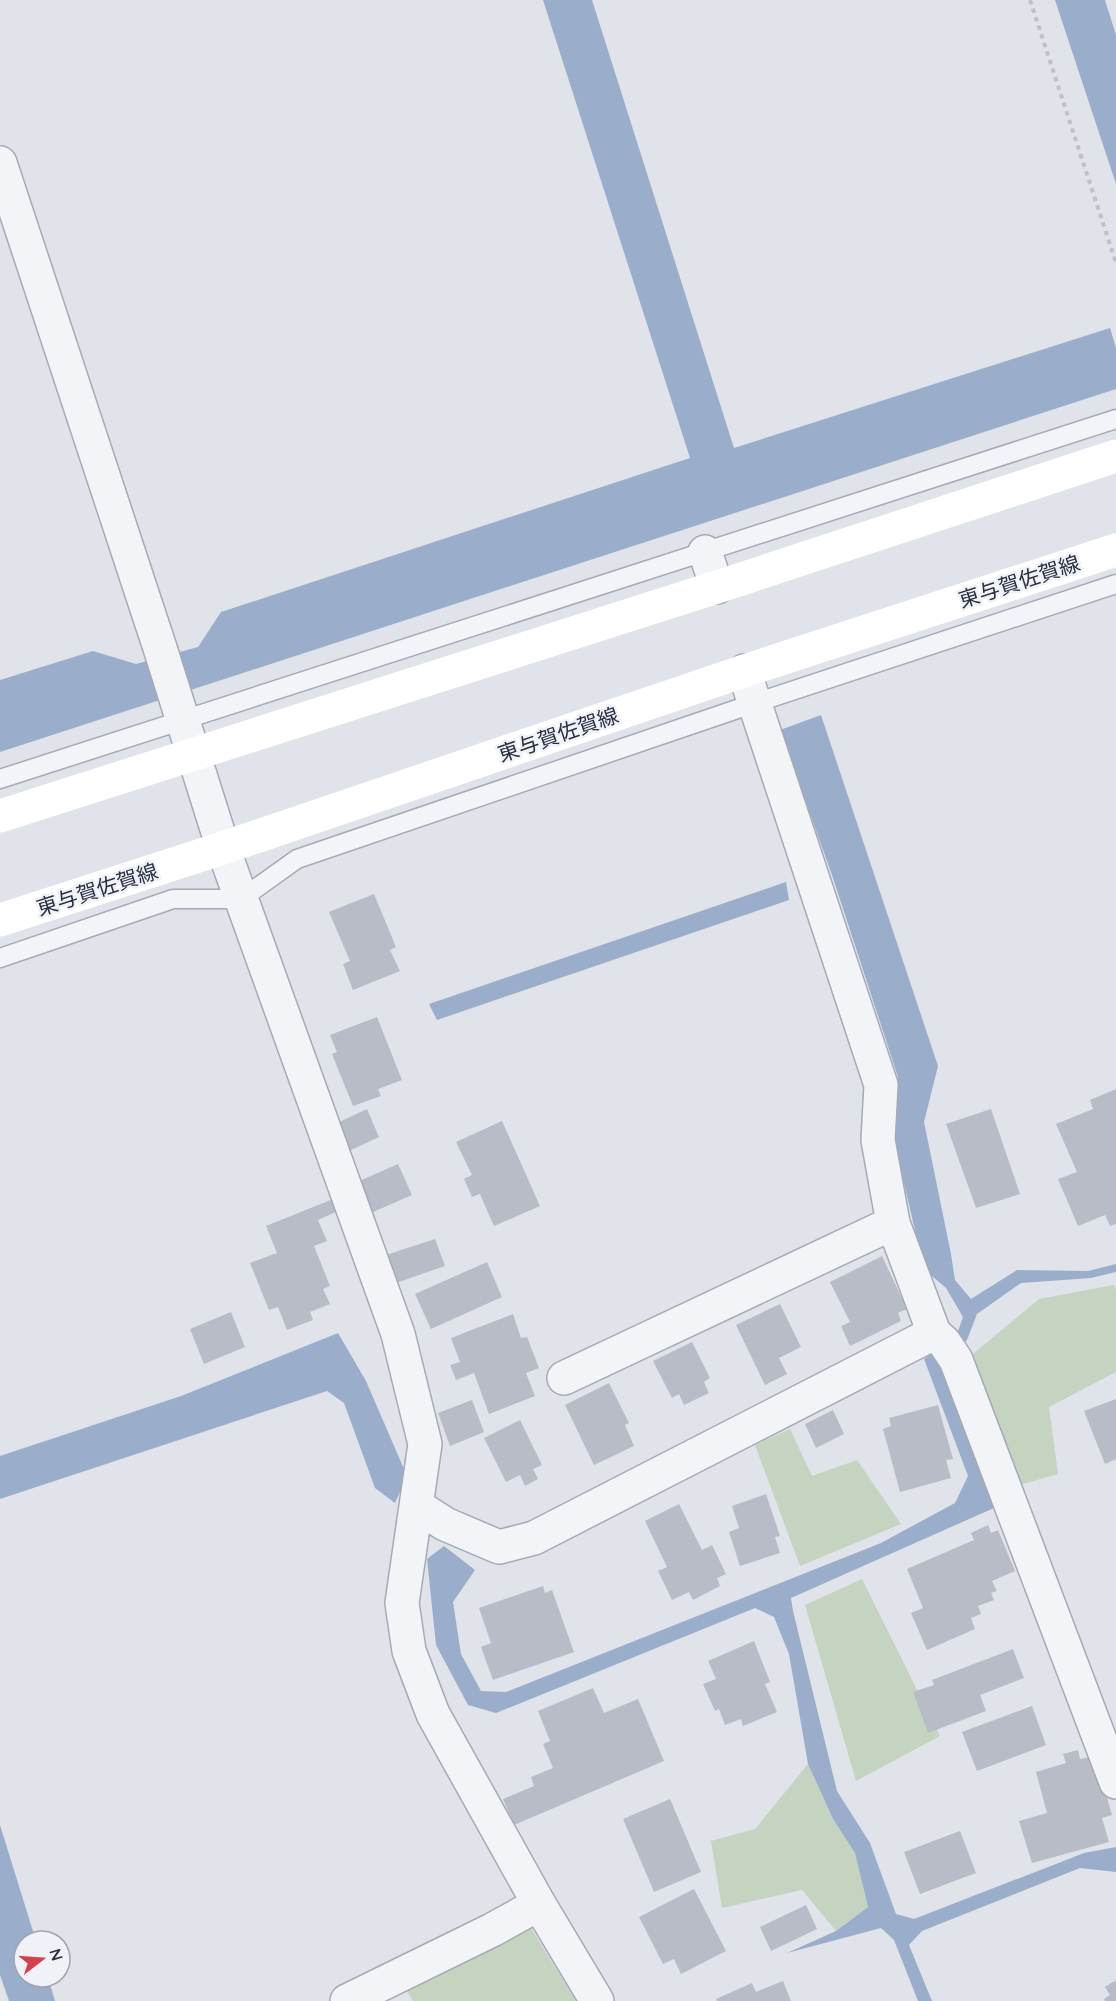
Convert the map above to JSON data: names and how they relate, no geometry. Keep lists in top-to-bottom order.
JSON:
{
  "streets": {
    "main road": ["東与賀佐賀線"]
  },
  "north": "right"
}
